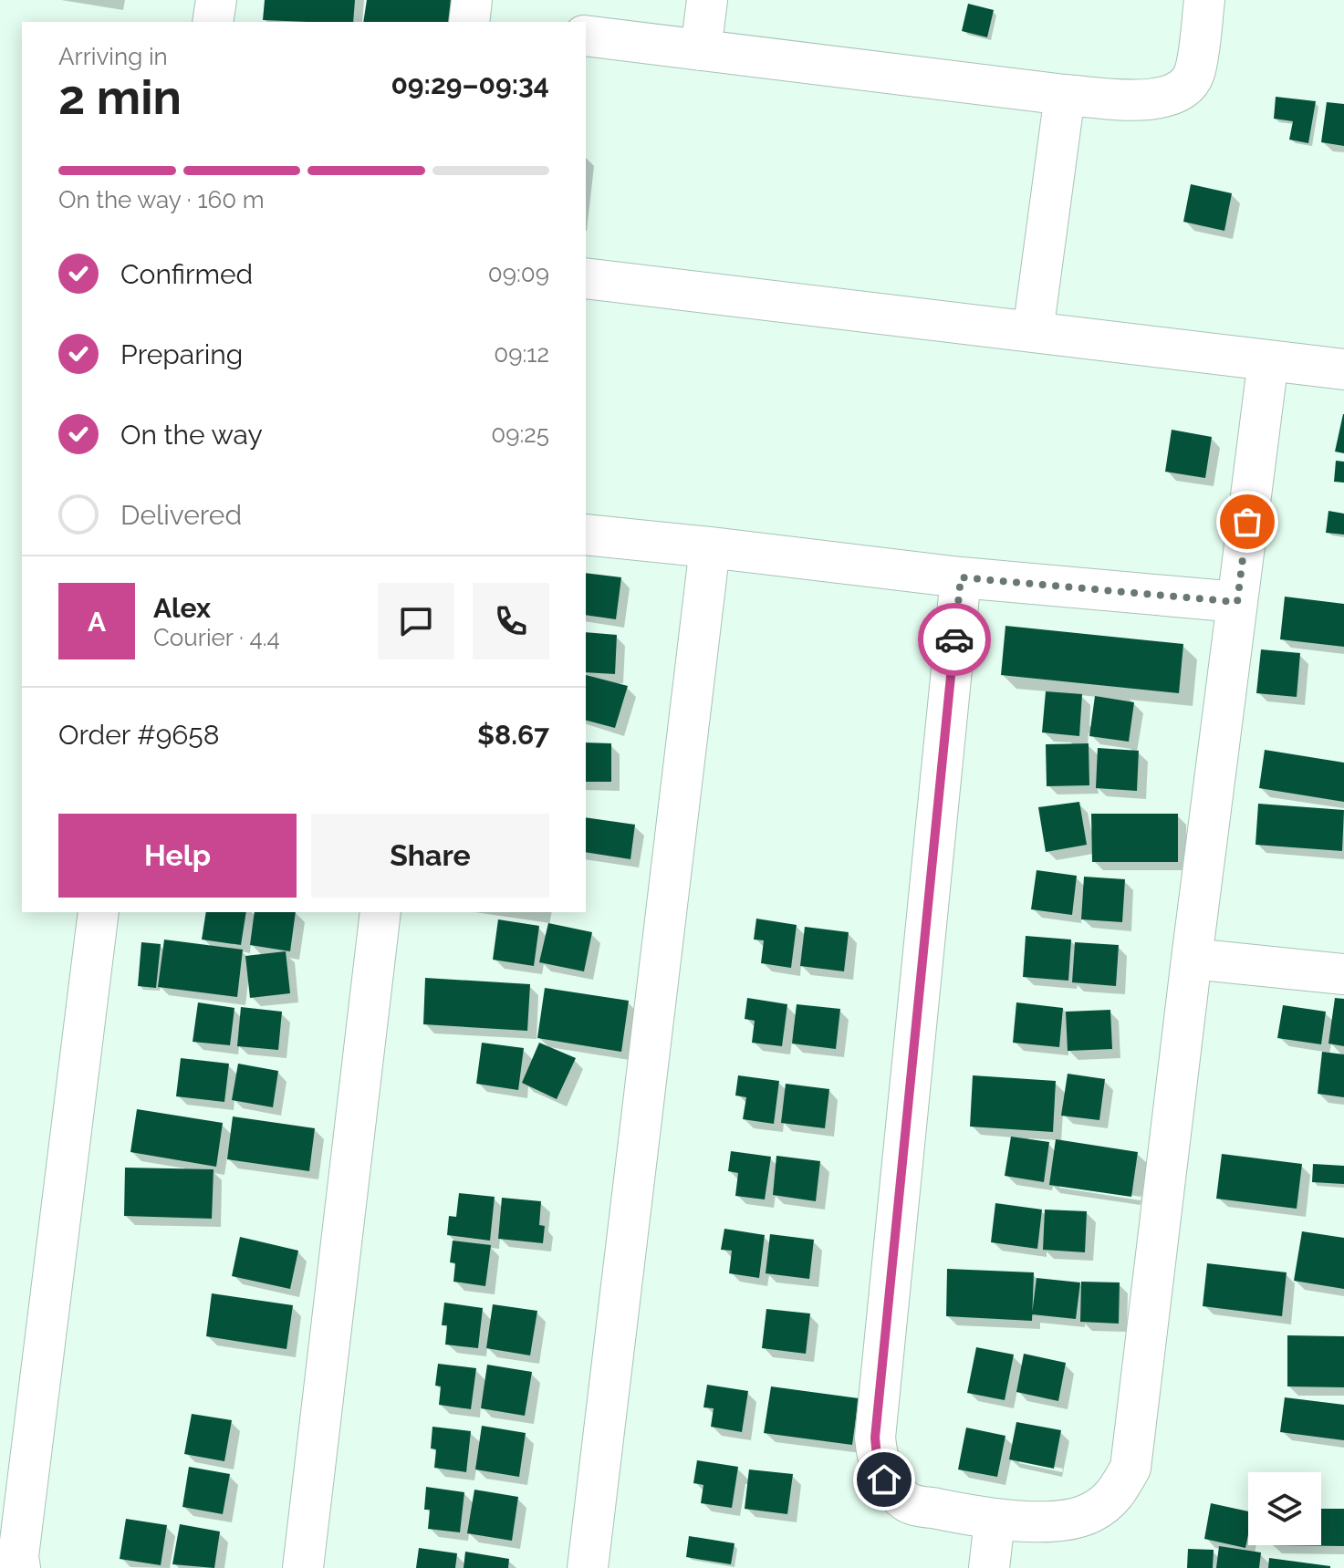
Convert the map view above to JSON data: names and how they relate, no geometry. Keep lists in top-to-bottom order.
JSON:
{
  "page": {
    "heading": ["2 min", "Arriving in", "09:29–09:34"],
    "panel": [
      "Alex",
      "Courier · 4.4",
      "Order #9658",
      "$8.67"
    ],
    "bar": "On the way · 160 m",
    "list": [
      ["Confirmed", "09:09"],
      ["Preparing", "09:12"],
      ["On the way", "09:25"],
      "Delivered"
    ],
    "round": "A",
    "buttons": ["Help", "Share"]
  }
}
